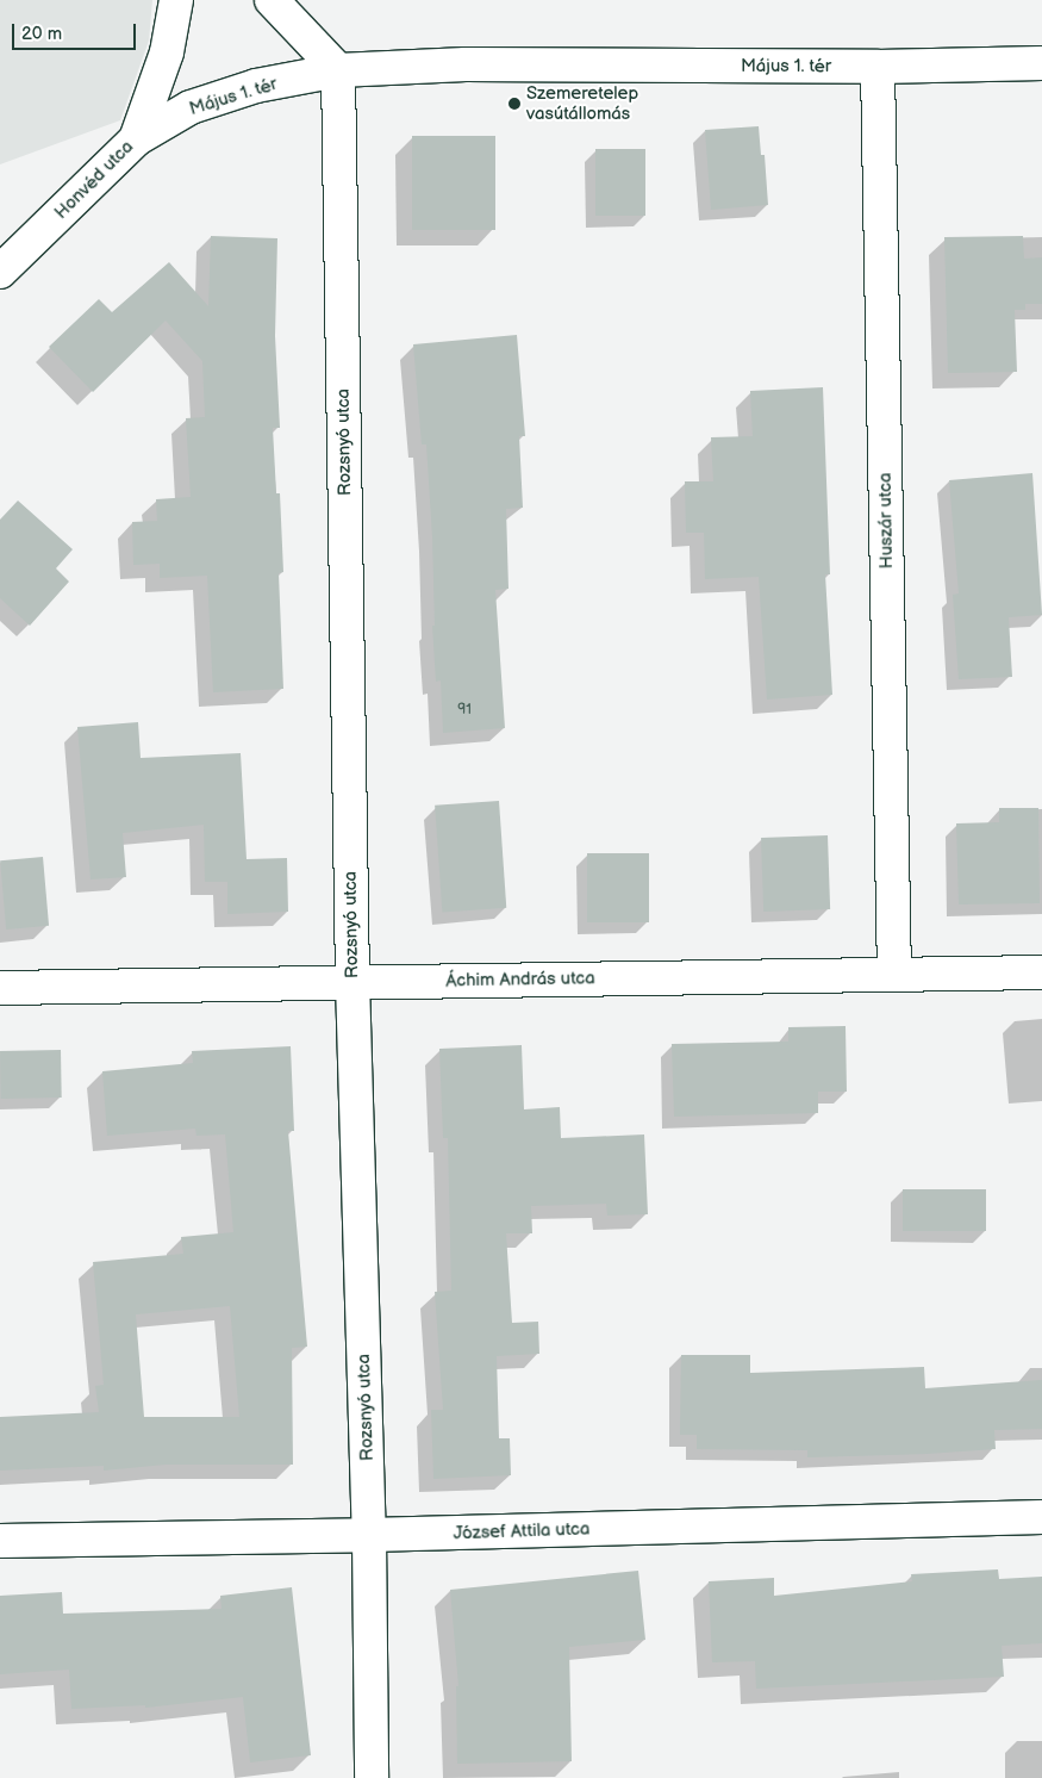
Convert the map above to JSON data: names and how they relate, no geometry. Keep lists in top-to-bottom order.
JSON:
{
  "streets": {
    "street": [
      "Május 1. tér",
      "Honvéd utca",
      "Rozsnyó utca",
      "Huszár utca",
      "Áchim András utca",
      "József Attila utca"
    ]
  },
  "crossings": [
    ["Május 1. tér", "Honvéd utca"],
    ["Május 1. tér", "Rozsnyó utca"],
    ["Május 1. tér", "Huszár utca"],
    ["Rozsnyó utca", "Áchim András utca"],
    ["Rozsnyó utca", "József Attila utca"],
    ["Huszár utca", "Áchim András utca"]
  ],
  "places": ["Szemeretelep vasútállomás"],
  "house_numbers": ["91"],
  "scale_bar": "20 m"
}
